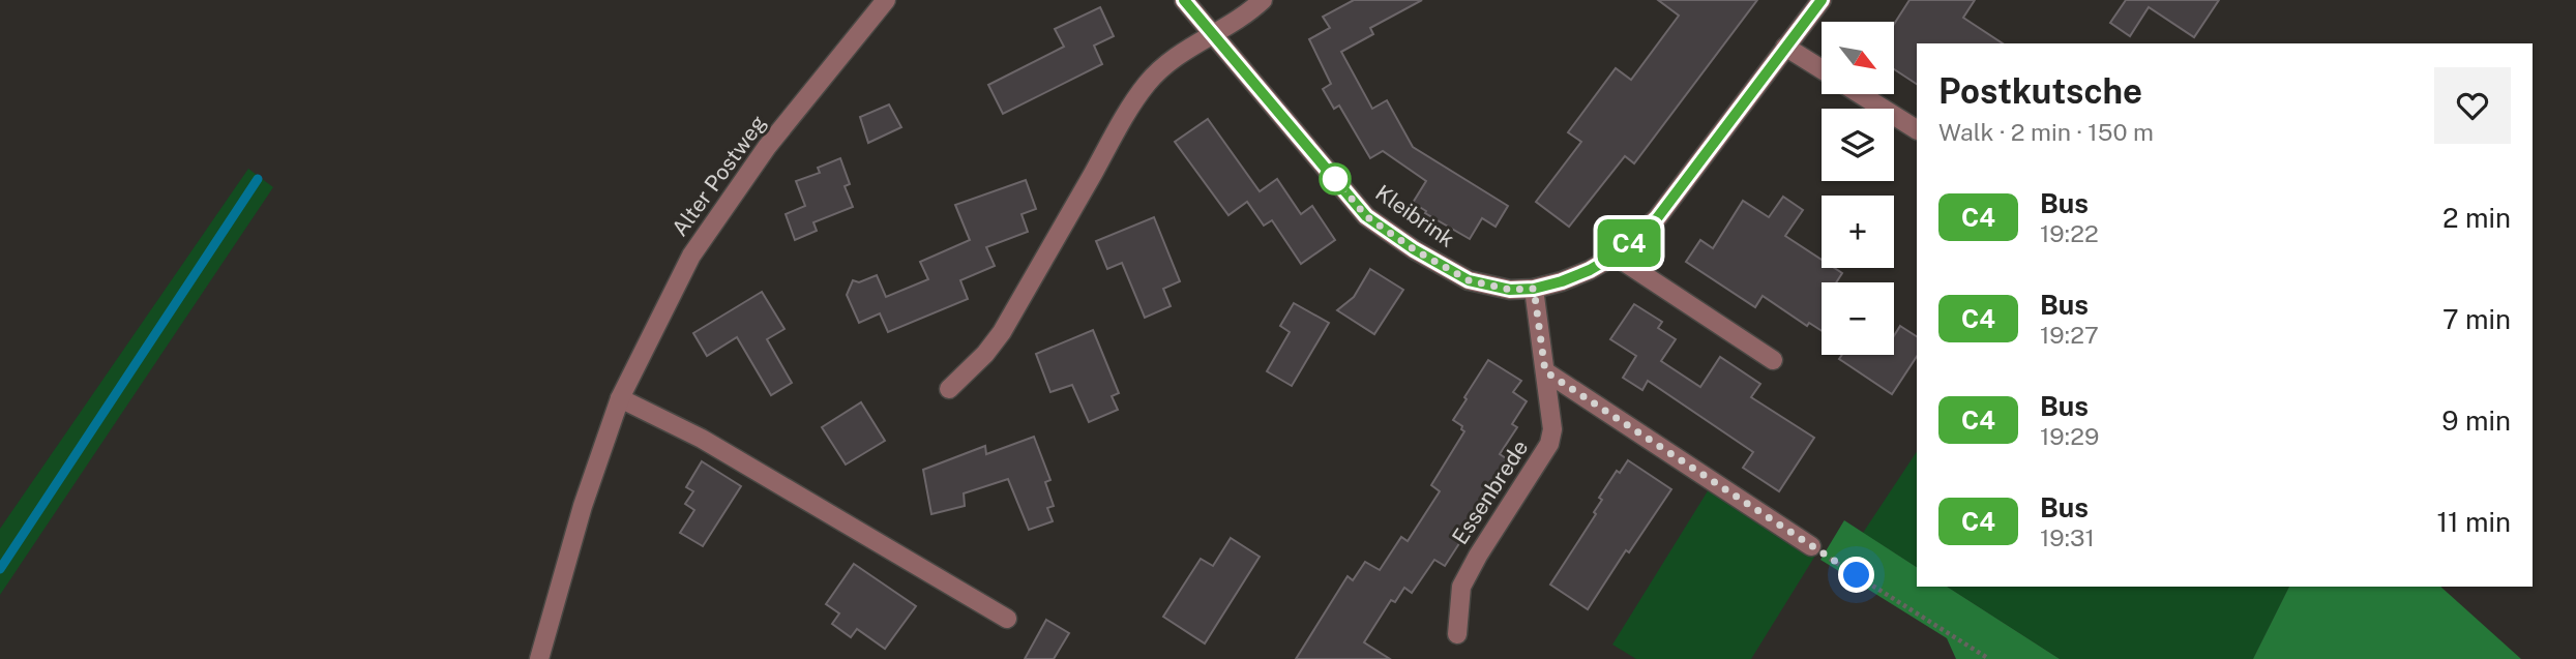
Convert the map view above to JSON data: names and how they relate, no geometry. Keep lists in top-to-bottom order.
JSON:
{
  "streets": {
    "street": ["Alter Postweg", "Kleibrink", "Essenbrede"]
  },
  "crossings": [
    ["Kleibrink", "Essenbrede"]
  ],
  "lines": ["bus line C4"],
  "north": "bottom right",
  "page": {
    "on_map": "C4",
    "map_buttons": ["+", "−"],
    "heading": ["Postkutsche", "Walk · 2 min · 150 m"],
    "list": [
      {
        "mark": "C4",
        "name": "Bus",
        "note": "19:22",
        "value": "2 min"
      },
      {
        "mark": "C4",
        "name": "Bus",
        "note": "19:27",
        "value": "7 min"
      },
      {
        "mark": "C4",
        "name": "Bus",
        "note": "19:29",
        "value": "9 min"
      },
      {
        "mark": "C4",
        "name": "Bus",
        "note": "19:31",
        "value": "11 min"
      }
    ]
  }
}
